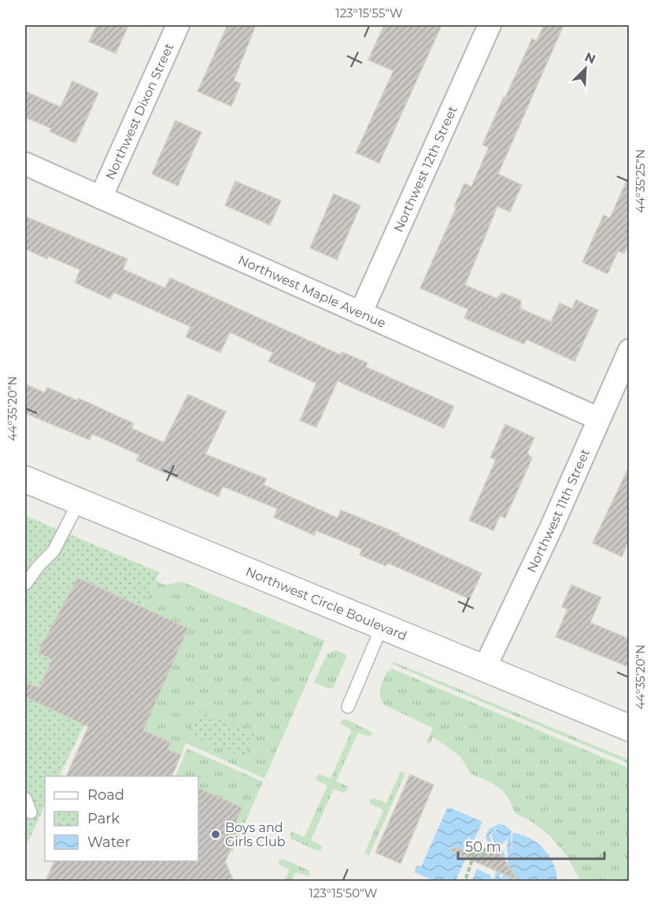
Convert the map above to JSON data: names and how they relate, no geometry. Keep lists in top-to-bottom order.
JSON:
{
  "streets": {
    "main road": ["Northwest Circle Boulevard"],
    "street": [
      "Northwest Dixon Street",
      "Northwest 12th Street",
      "Northwest Maple Avenue",
      "Northwest 11th Street"
    ]
  },
  "crossings": [
    ["Northwest Dixon Street", "Northwest Maple Avenue"],
    ["Northwest 12th Street", "Northwest Maple Avenue"],
    ["Northwest Maple Avenue", "Northwest 11th Street"],
    ["Northwest 11th Street", "Northwest Circle Boulevard"]
  ],
  "places": ["Boys and Girls Club"],
  "legend": ["Road", "Park", "Water"],
  "scale_bar": "50 m",
  "north": "top right",
  "coordinates": [
    "123°15'55\"W",
    "44°35'25\"N",
    "44°35'20\"N",
    "123°15'50\"W"
  ]
}
